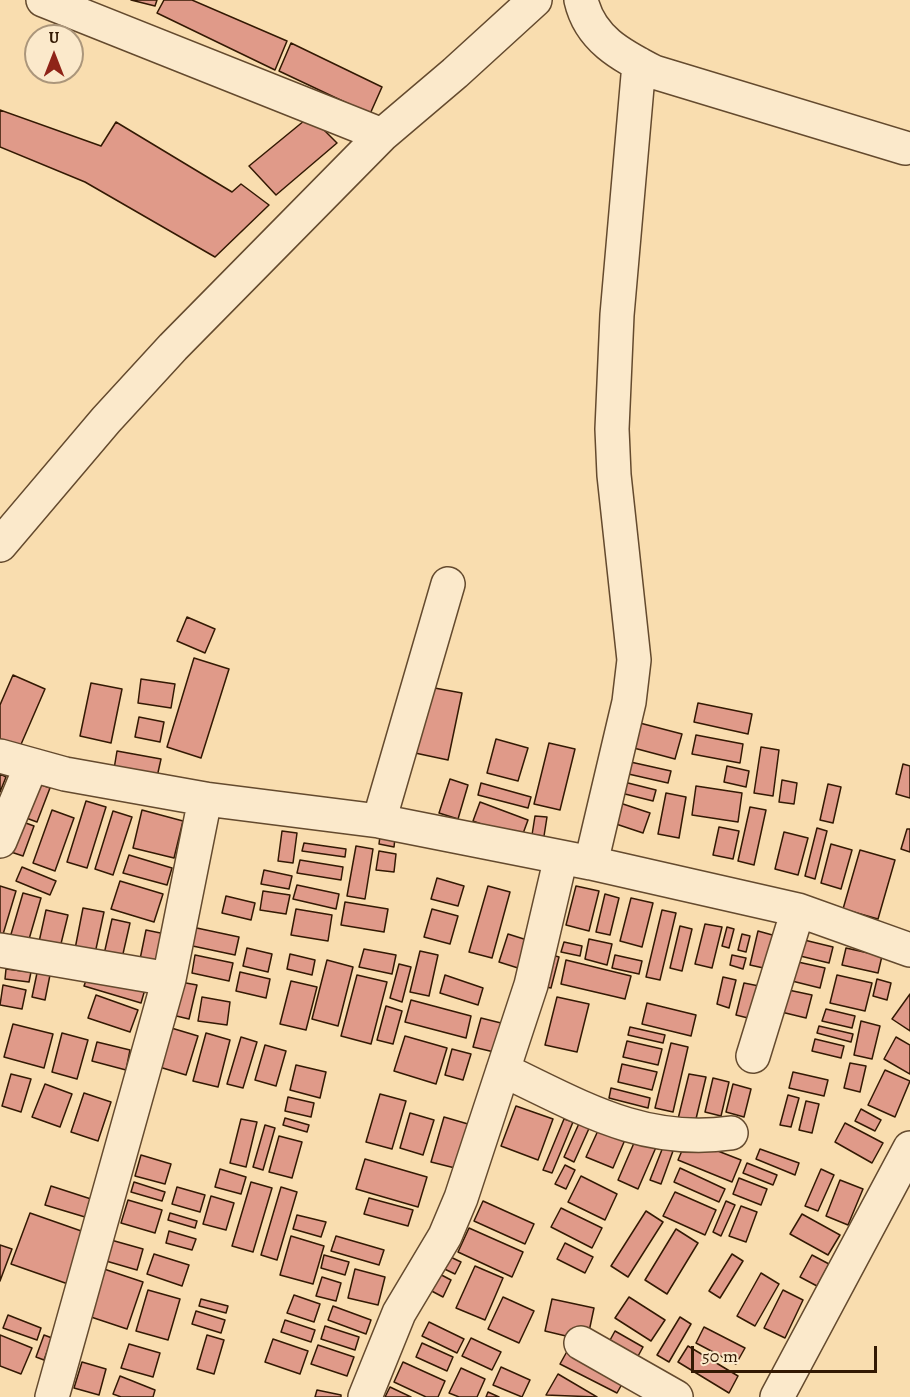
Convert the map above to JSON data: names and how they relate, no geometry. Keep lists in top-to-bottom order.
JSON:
{
  "scale_bar": "50 m",
  "north": "top"
}
